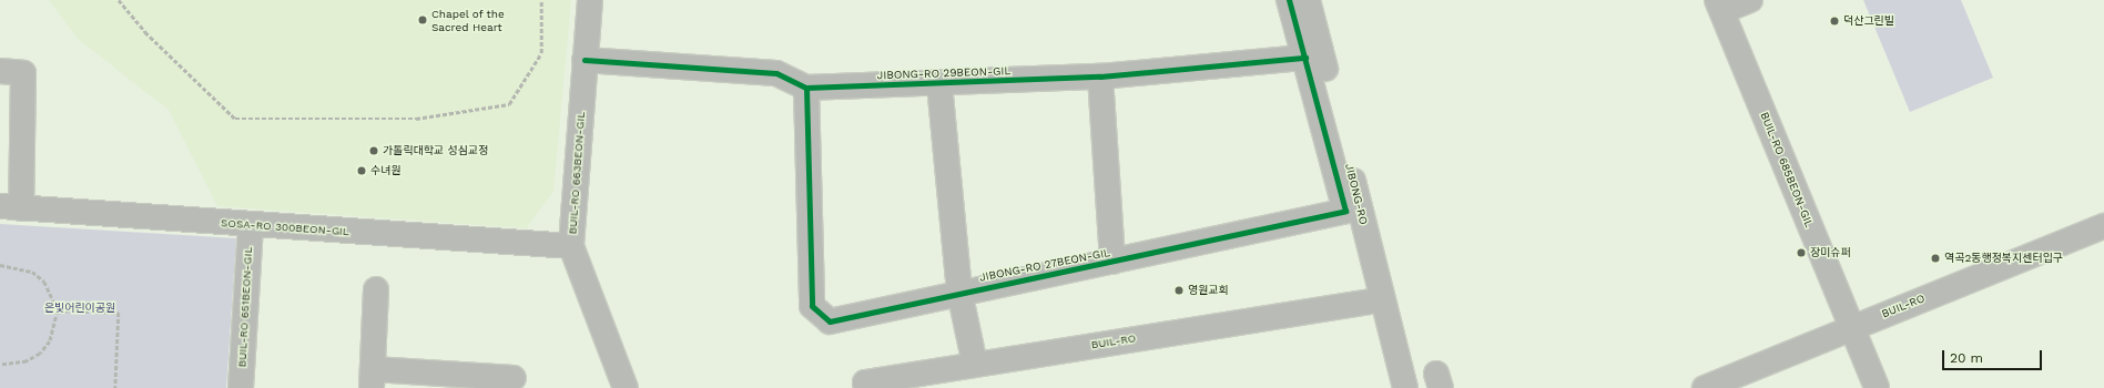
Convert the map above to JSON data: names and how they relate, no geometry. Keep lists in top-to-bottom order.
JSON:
{
  "streets": {
    "street": [
      "JIBONG-RO 29BEON-GIL",
      "BUIL-RO 685BEON-GIL",
      "BUIL-RO 663BEON-GIL",
      "JIBONG-RO",
      "SOSA-RO 300BEON-GIL",
      "JIBONG-RO 27BEON-GIL",
      "BUIL-RO",
      "BUIL-RO 651BEON-GIL"
    ]
  },
  "crossings": [
    ["JIBONG-RO 29BEON-GIL", "BUIL-RO 663BEON-GIL"],
    ["JIBONG-RO 29BEON-GIL", "JIBONG-RO 27BEON-GIL"],
    ["JIBONG-RO 29BEON-GIL", "BUIL-RO"],
    ["BUIL-RO 685BEON-GIL", "BUIL-RO"],
    ["BUIL-RO 663BEON-GIL", "SOSA-RO 300BEON-GIL"],
    ["SOSA-RO 300BEON-GIL", "BUIL-RO 651BEON-GIL"]
  ],
  "parks": ["은빛어린이공원"],
  "places": [
    "Chapel of the Sacred Heart",
    "덕산그린빌",
    "가톨릭대학교 성심교정",
    "수녀원",
    "장미슈퍼",
    "역곡2동행정복지센터입구",
    "영원교회"
  ],
  "scale_bar": "20 m"
}
